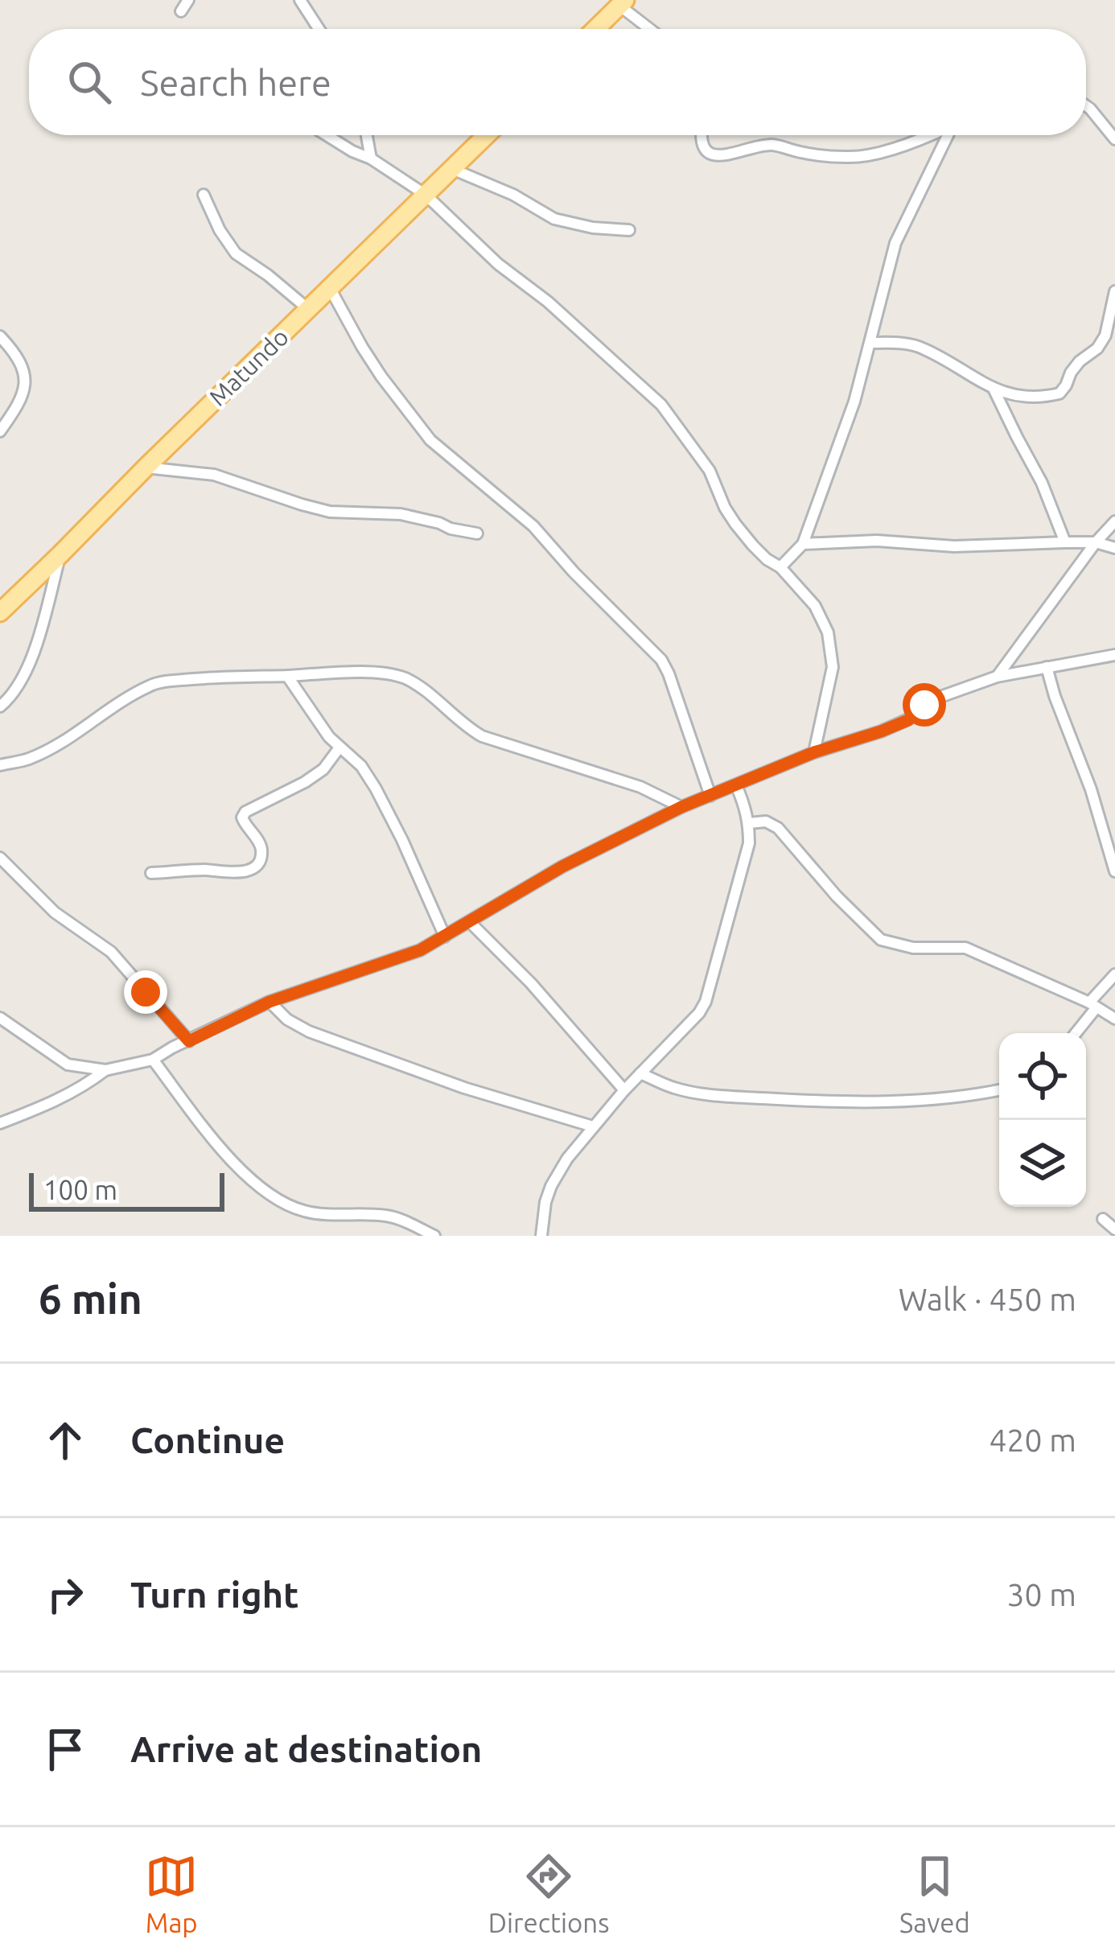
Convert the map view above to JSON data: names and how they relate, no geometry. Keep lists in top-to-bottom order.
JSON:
{
  "streets": {
    "main road": ["Matundo"]
  },
  "scale_bar": "100 m",
  "page": {
    "search": "Search here",
    "scale": "100 m",
    "heading": ["6 min", "Walk · 450 m"],
    "list": [
      ["Continue", "420 m"],
      ["Turn right", "30 m"],
      "Arrive at destination"
    ],
    "nav": ["Map", "Directions", "Saved"]
  }
}
